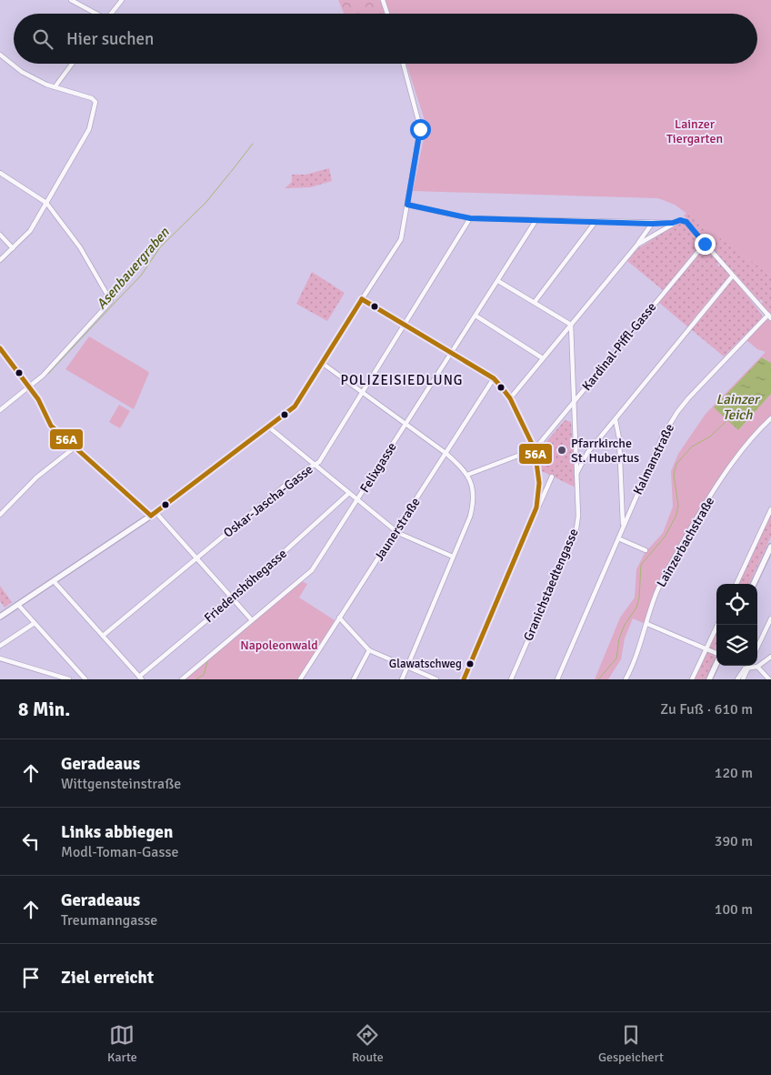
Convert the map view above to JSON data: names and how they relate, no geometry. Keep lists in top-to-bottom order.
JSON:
{
  "streets": {
    "street": [
      "Kardinal-Piffl-Gasse",
      "Kalmanstraße",
      "Felixgasse",
      "Oskar-Jascha-Gasse",
      "Jaunerstraße",
      "Lainzerbachstraße",
      "Granichstaedtengasse",
      "Friedenshöhegasse"
    ]
  },
  "crossings": [
    ["Kardinal-Piffl-Gasse", "Granichstaedtengasse"]
  ],
  "districts": ["POLIZEISIEDLUNG"],
  "water": ["Asenbauergraben", "Lainzer Teich"],
  "parks": ["Lainzer Tiergarten", "Napoleonwald"],
  "places": ["Pfarrkirche St. Hubertus", "Glawatschweg"],
  "lines": ["transit line 56A"],
  "page": {
    "search": "Hier suchen",
    "heading": ["8 Min.", "Zu Fuß · 610 m"],
    "list": [
      ["Geradeaus", "Wittgensteinstraße", "120 m"],
      ["Links abbiegen", "Modl-Toman-Gasse", "390 m"],
      ["Geradeaus", "Treumanngasse", "100 m"],
      "Ziel erreicht"
    ],
    "nav": ["Karte", "Route", "Gespeichert"]
  }
}
